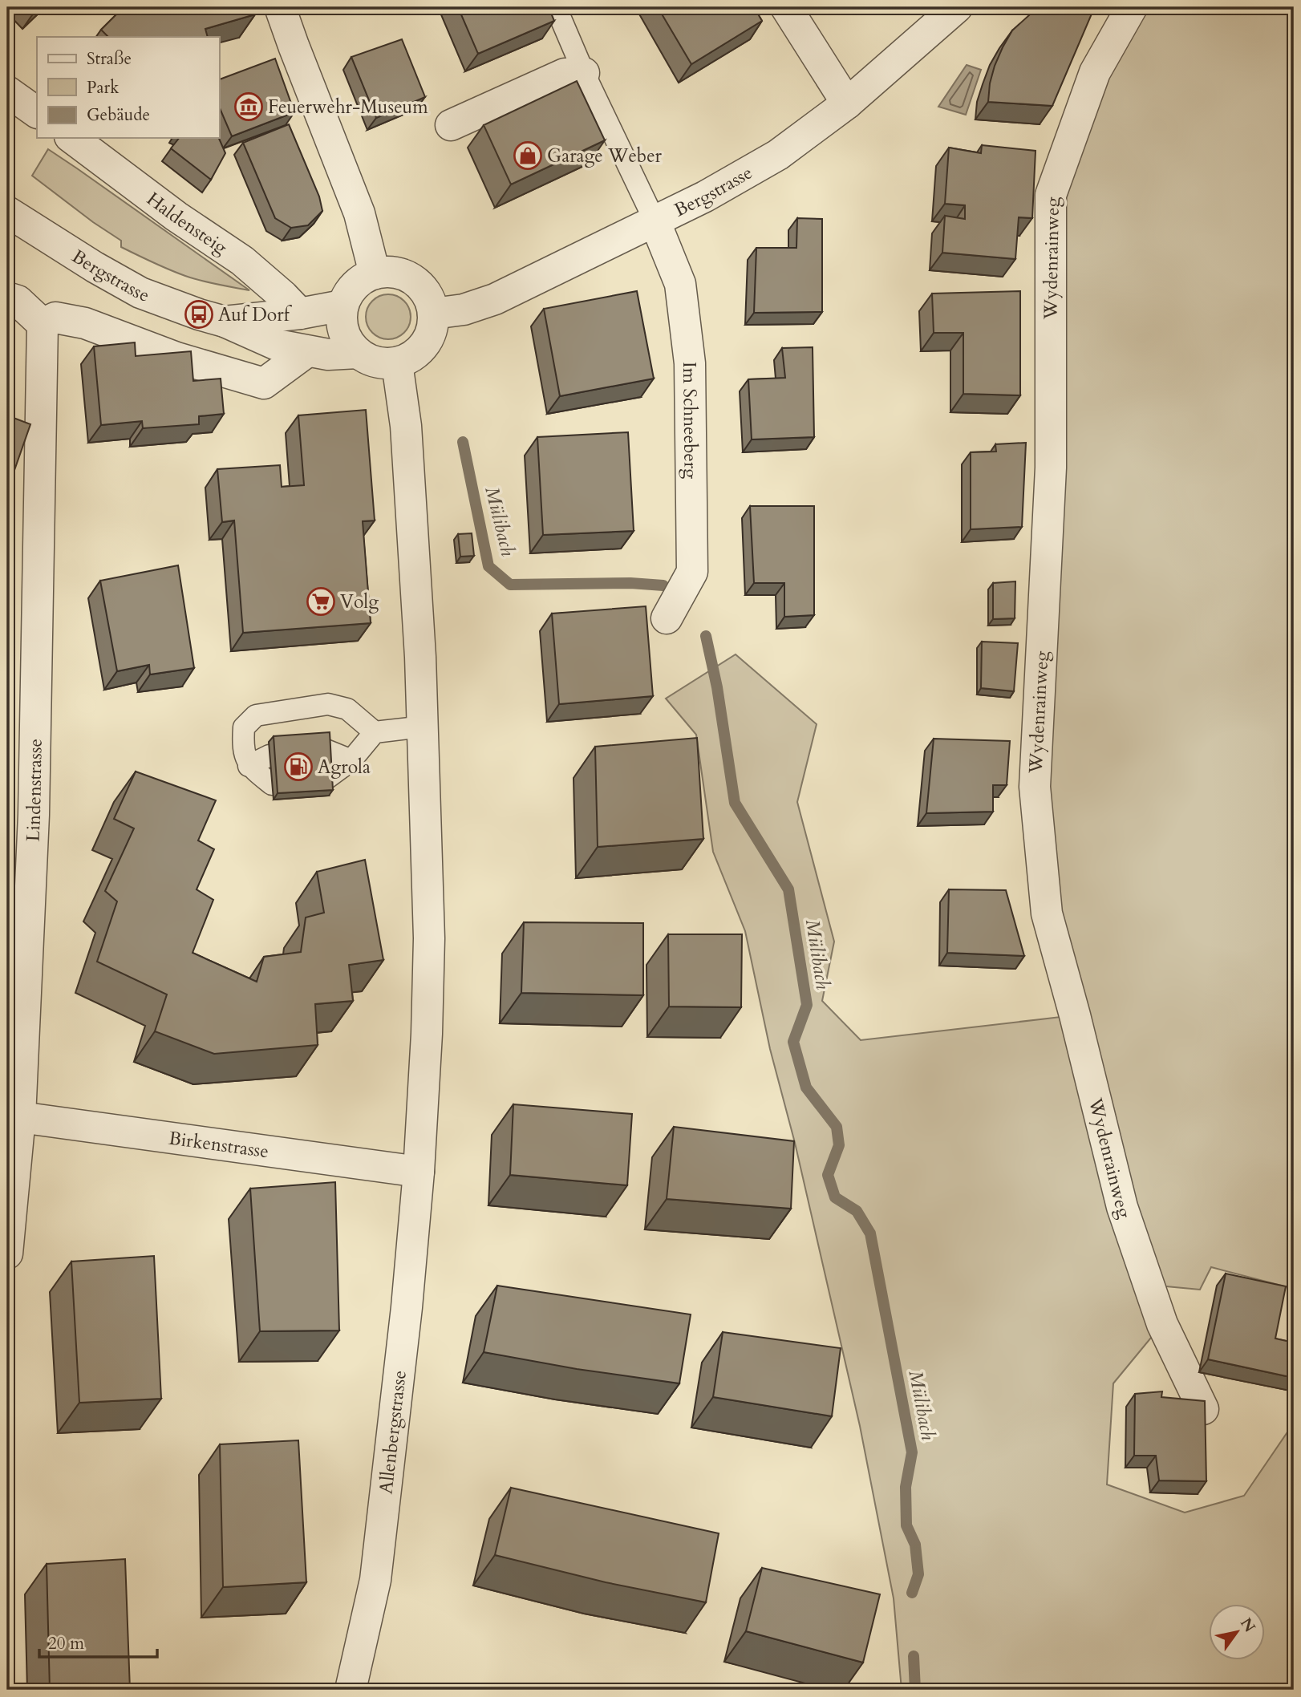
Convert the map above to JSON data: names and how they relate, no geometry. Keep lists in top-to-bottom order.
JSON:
{
  "streets": {
    "street": [
      "Bergstrasse",
      "Haldensteig",
      "Wydenrainweg",
      "Im Schneeberg",
      "Lindenstrasse",
      "Birkenstrasse",
      "Allenbergstrasse"
    ]
  },
  "crossings": [
    ["Bergstrasse", "Haldensteig"],
    ["Bergstrasse", "Im Schneeberg"],
    ["Bergstrasse", "Allenbergstrasse"],
    ["Lindenstrasse", "Birkenstrasse"],
    ["Birkenstrasse", "Allenbergstrasse"]
  ],
  "water": ["Mülibach"],
  "places": {
    "museum": ["Feuerwehr-Museum"],
    "shop": ["Garage Weber"],
    "bus stop": ["Auf Dorf"],
    "supermarket": ["Volg"],
    "fuel station": ["Agrola"]
  },
  "legend": ["Straße", "Park", "Gebäude"],
  "scale_bar": "20 m",
  "north": "top right"
}
